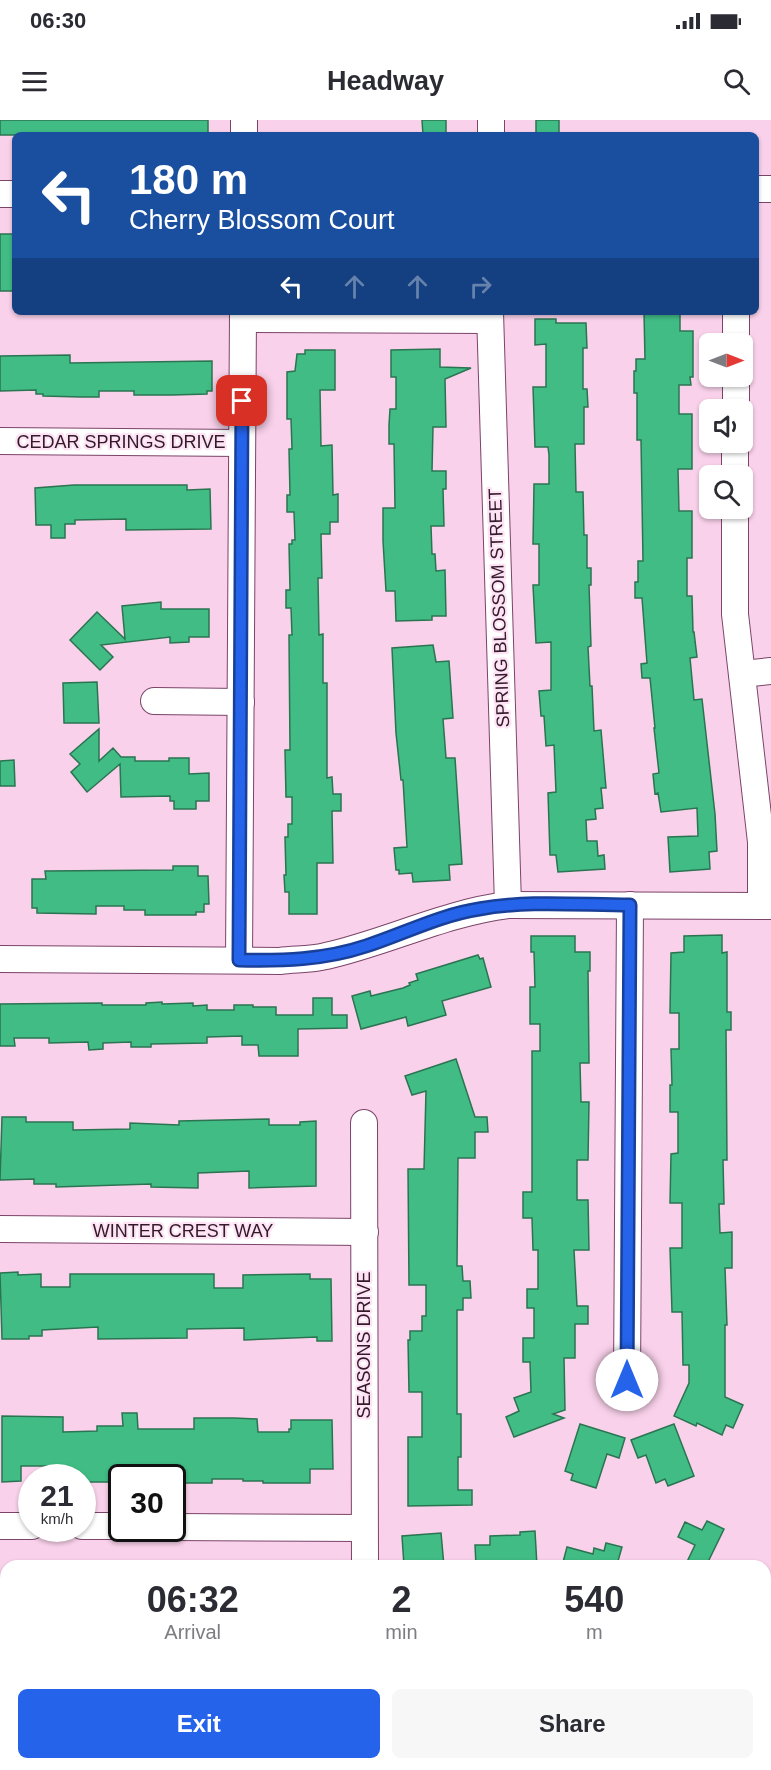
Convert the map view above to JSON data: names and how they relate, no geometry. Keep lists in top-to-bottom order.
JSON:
{
  "streets": {
    "street": [
      "CEDAR SPRINGS DRIVE",
      "SPRING BLOSSOM STREET",
      "WINTER CREST WAY",
      "SEASONS DRIVE"
    ]
  },
  "crossings": [
    ["WINTER CREST WAY", "SEASONS DRIVE"]
  ],
  "north": "right",
  "page": {
    "status": "06:30",
    "header": "Headway",
    "turn": ["180 m", "Cherry Blossom Court"],
    "speed": "21 km/h",
    "limit": "30",
    "eta": [
      "06:32",
      "Arrival",
      "2",
      "min",
      "540",
      "m"
    ],
    "buttons": ["Exit", "Share"]
  }
}
